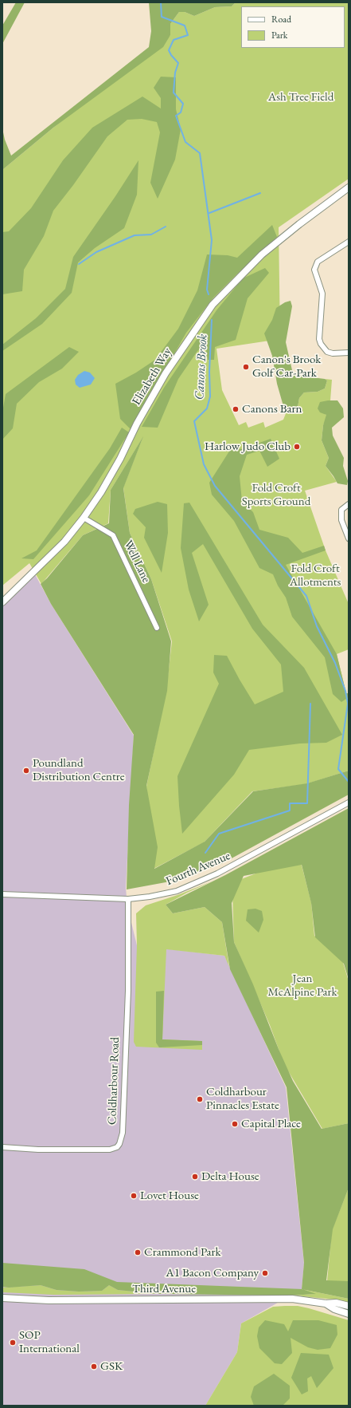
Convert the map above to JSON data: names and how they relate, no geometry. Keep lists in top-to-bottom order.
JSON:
{
  "streets": {
    "main road": ["Elizabeth Way", "Third Avenue"],
    "street": ["Well Lane", "Fourth Avenue", "Coldharbour Road"]
  },
  "crossings": [
    ["Elizabeth Way", "Well Lane"],
    ["Fourth Avenue", "Coldharbour Road"]
  ],
  "water": ["Canons Brook"],
  "parks": [
    "Ash Tree Field",
    "Fold Croft Sports Ground",
    "Fold Croft Allotments",
    "Jean McAlpine Park"
  ],
  "places": [
    "Canon's Brook Golf Car-Park",
    "Canons Barn",
    "Harlow Judo Club",
    "Poundland Distribution Centre",
    "Coldharbour Pinnacles Estate",
    "Capital Place",
    "Delta House",
    "Lovet House",
    "Crammond Park",
    "A1 Bacon Company",
    "SOP International",
    "GSK"
  ],
  "legend": ["Road", "Park"]
}
